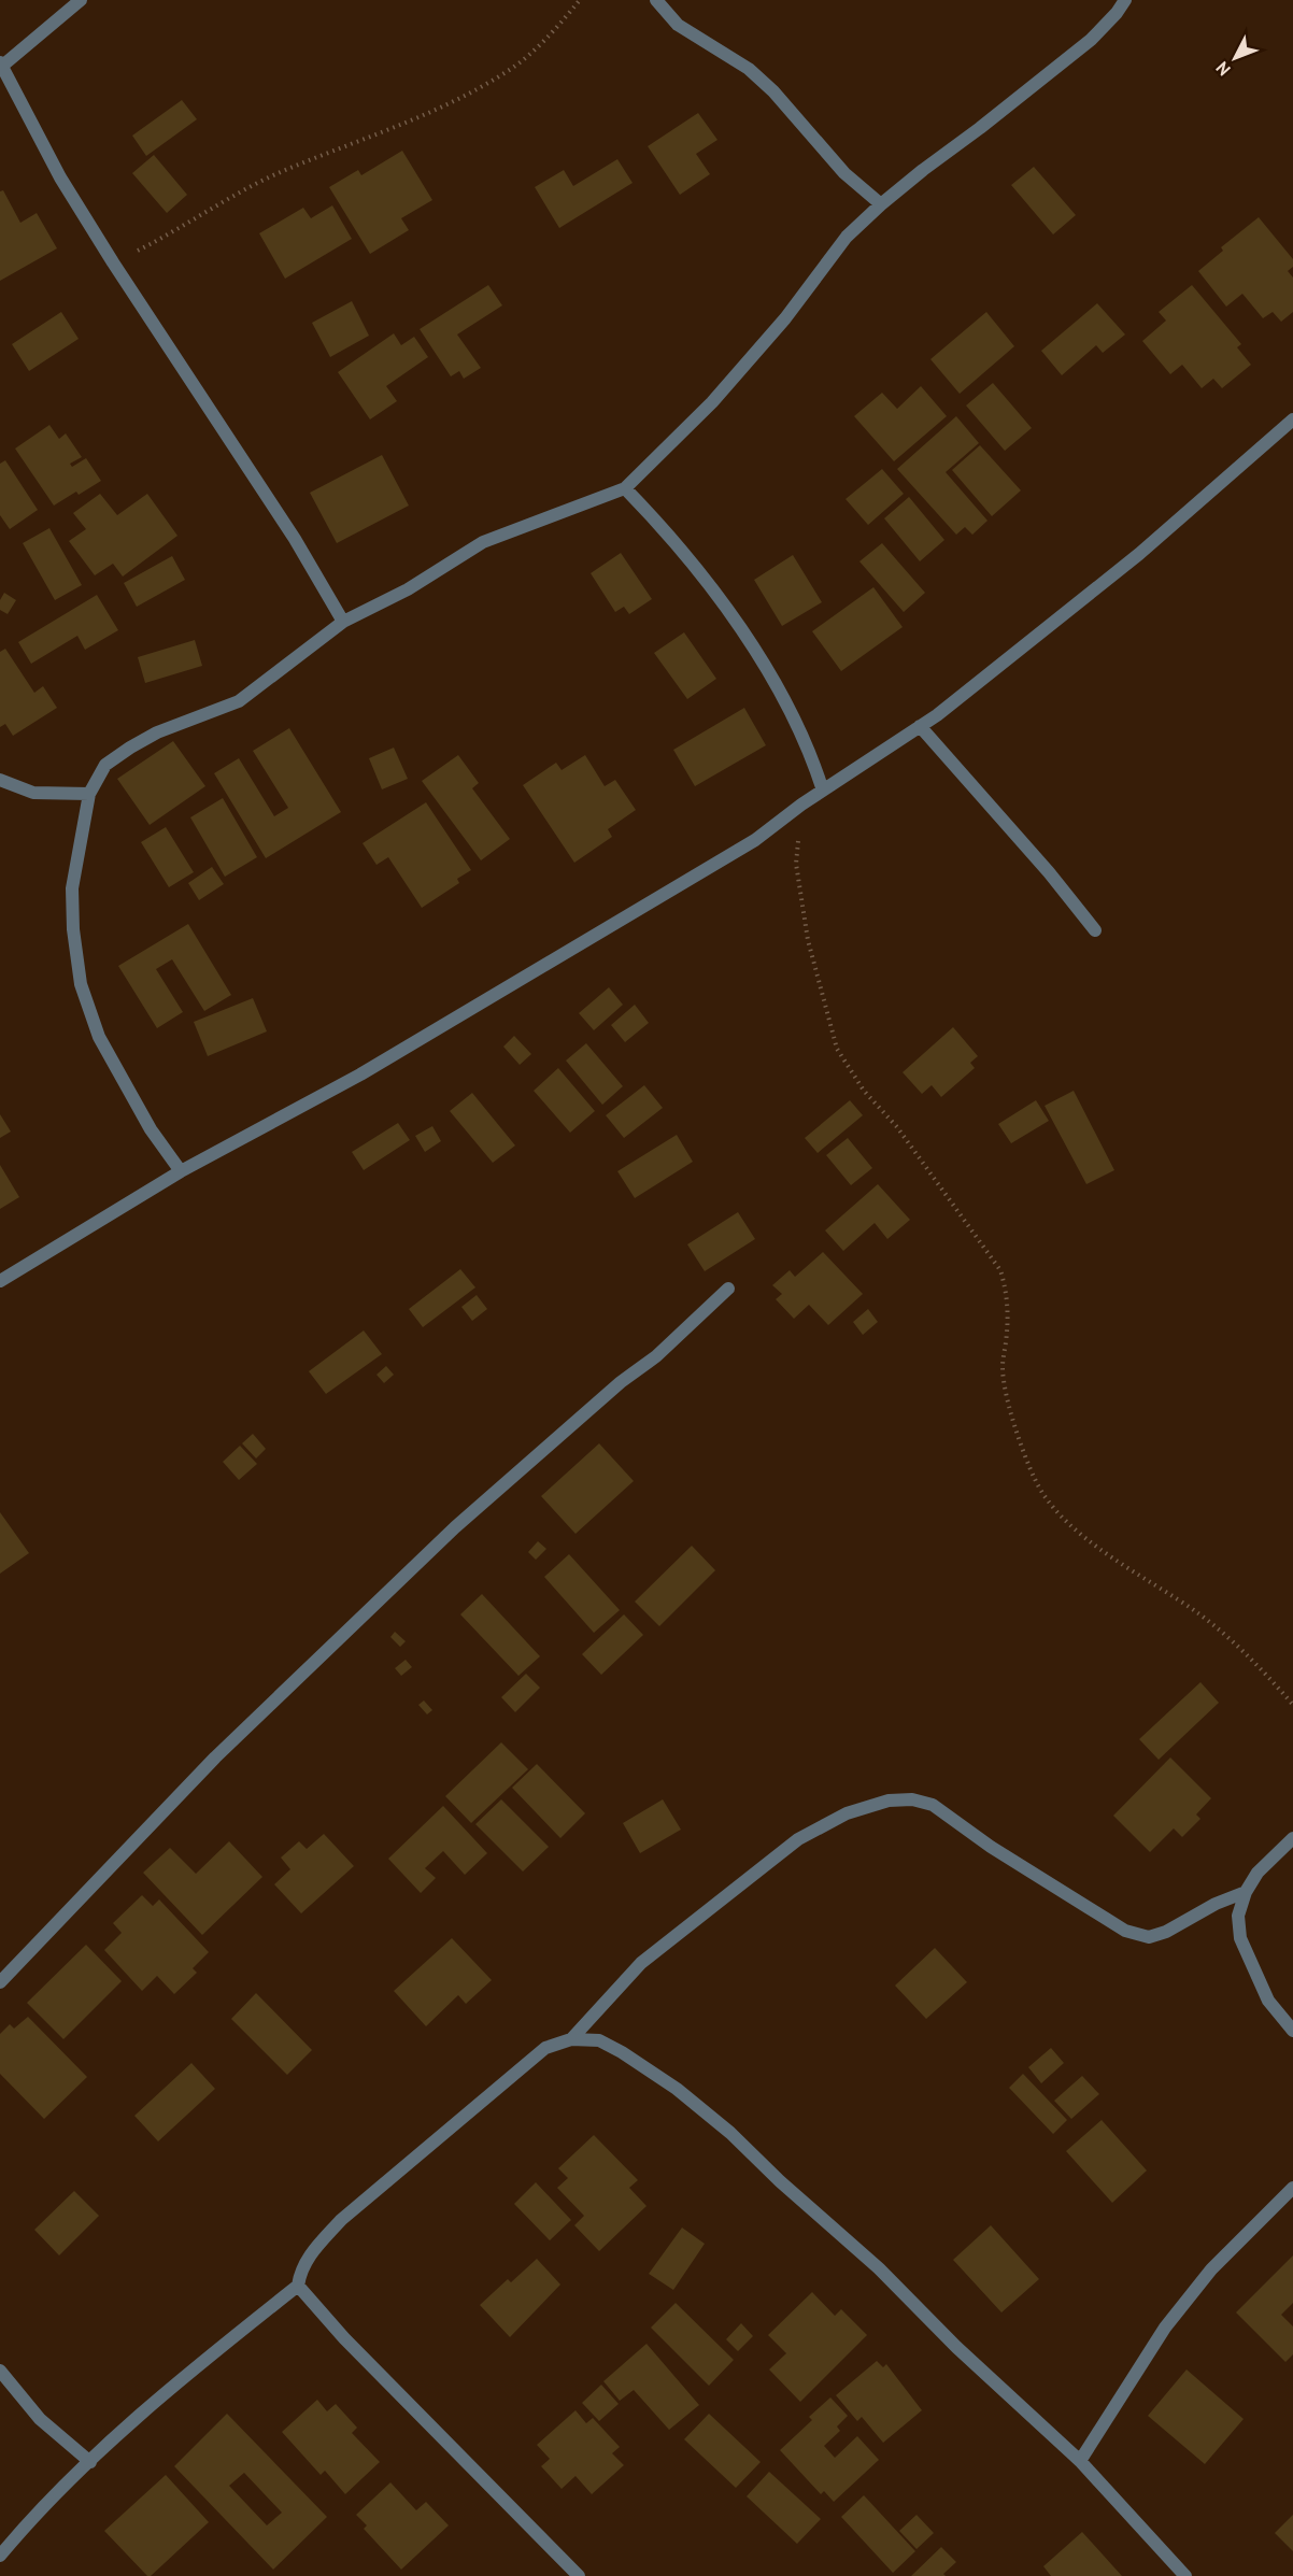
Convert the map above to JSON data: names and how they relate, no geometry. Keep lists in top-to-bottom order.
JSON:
{
  "north": "bottom left"
}
